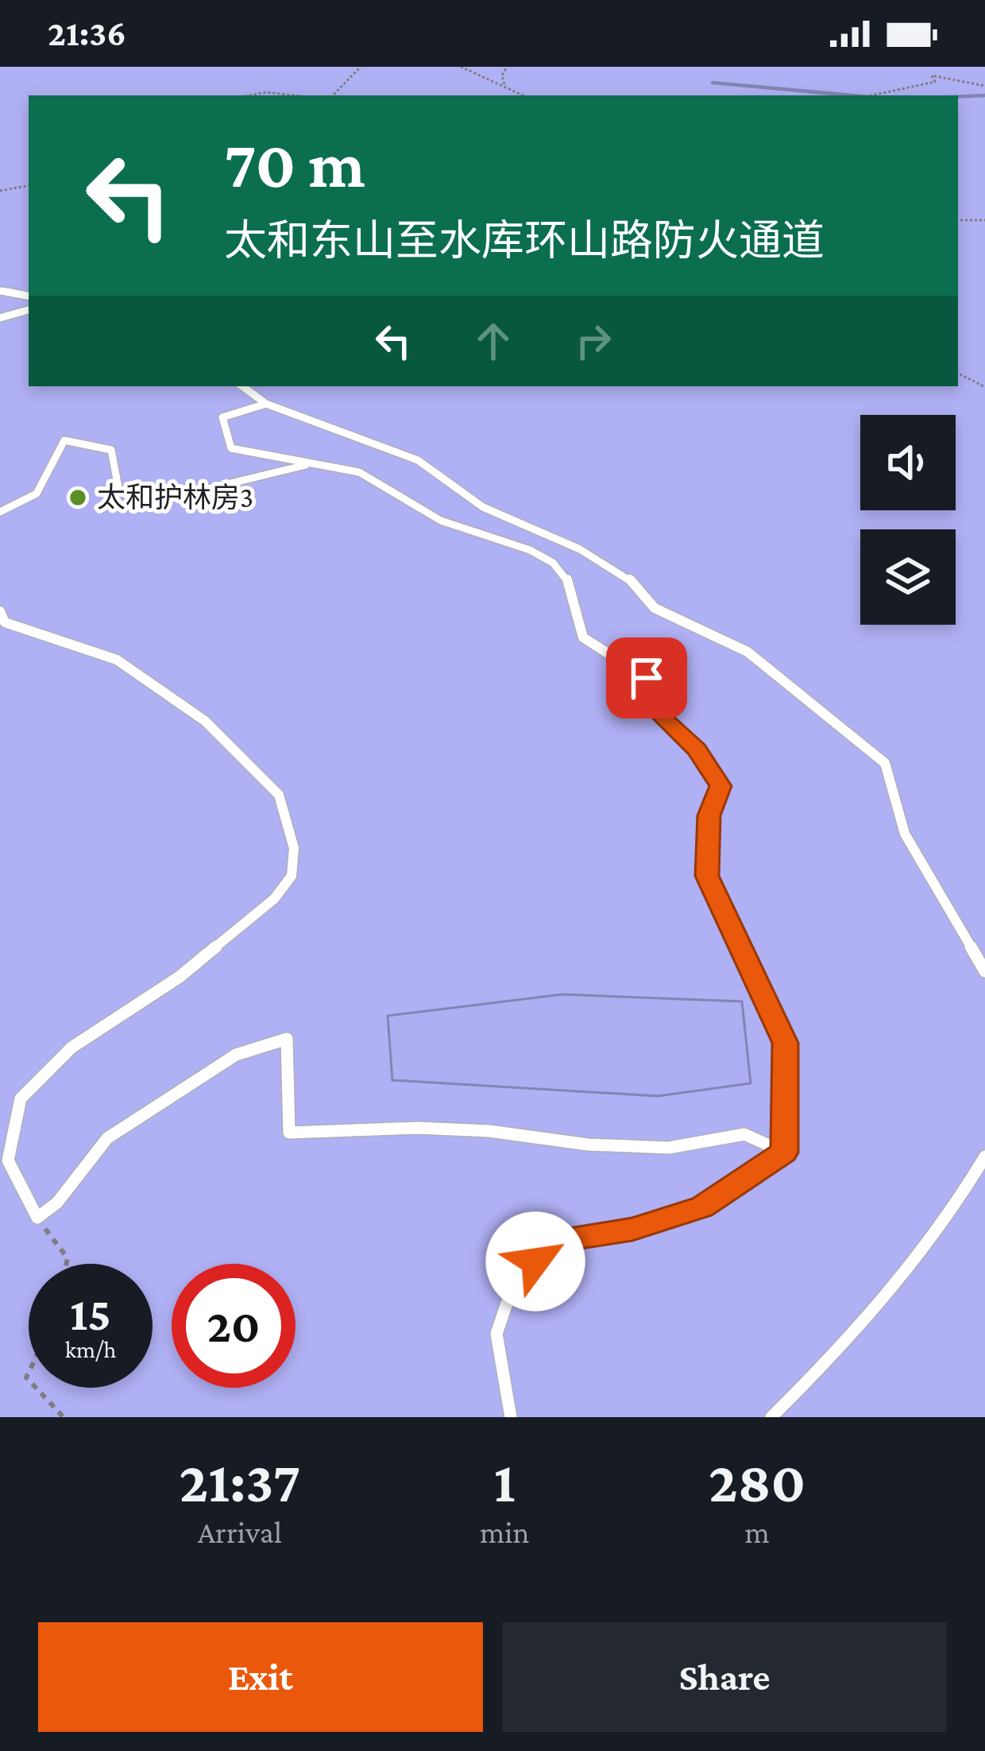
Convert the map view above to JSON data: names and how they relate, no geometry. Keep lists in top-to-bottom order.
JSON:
{
  "places": ["太和护林房3"],
  "page": {
    "status": "21:36",
    "turn": ["70 m", "太和东山至水库环山路防火通道"],
    "speed": "15 km/h",
    "limit": "20",
    "eta": [
      "21:37",
      "Arrival",
      "1",
      "min",
      "280",
      "m"
    ],
    "buttons": ["Exit", "Share"]
  }
}
